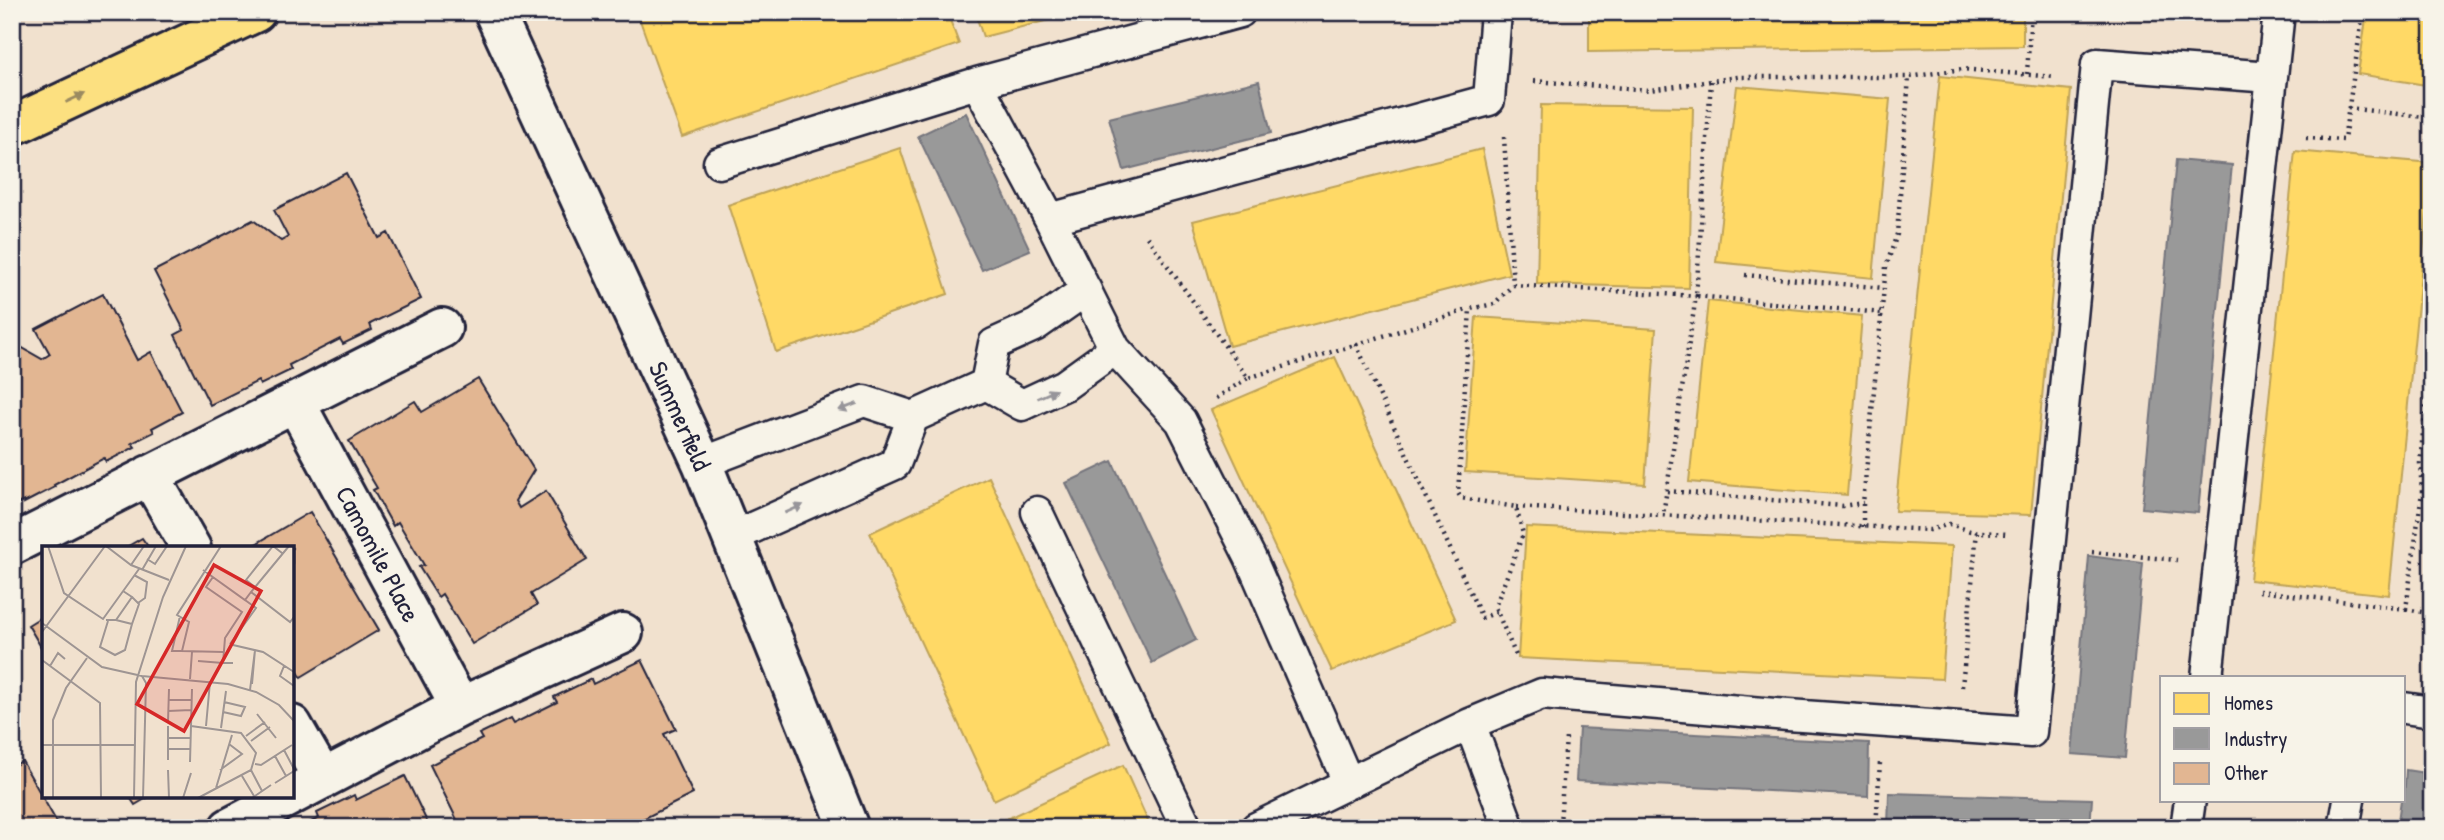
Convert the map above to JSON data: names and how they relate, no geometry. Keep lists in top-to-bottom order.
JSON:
{
  "streets": {
    "street": ["Summerfield", "Camomile Place"]
  },
  "legend": ["Homes", "Industry", "Other"]
}
